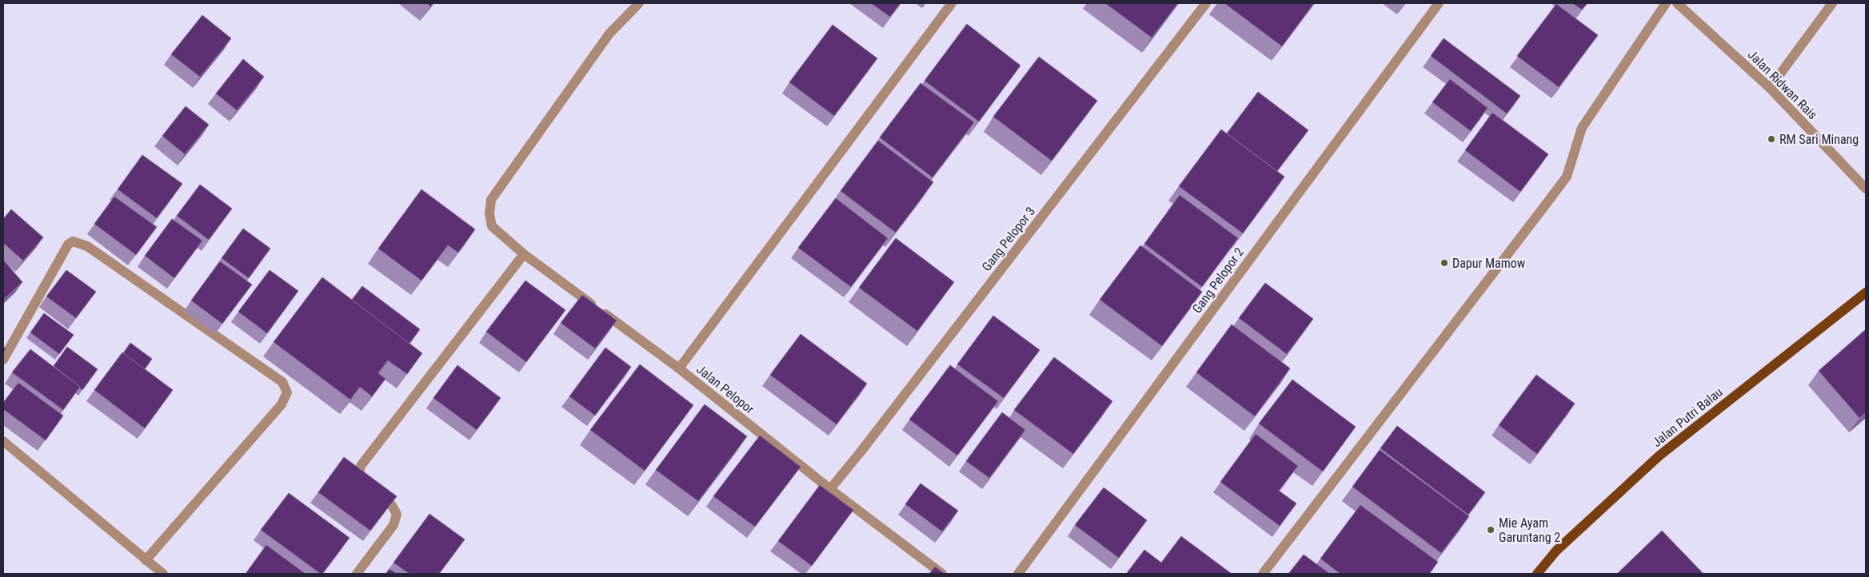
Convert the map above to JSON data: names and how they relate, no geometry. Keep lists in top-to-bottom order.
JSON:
{
  "streets": {
    "main road": ["Jalan Putri Balau"],
    "street": [
      "Jalan Ridwan Rais",
      "Gang Pelopor 3",
      "Gang Pelopor 2",
      "Jalan Pelopor"
    ]
  },
  "crossings": [
    ["Gang Pelopor 3", "Jalan Pelopor"]
  ],
  "places": ["RM Sari Minang", "Dapur Mamow", "Mie Ayam Garuntang 2"]
}
